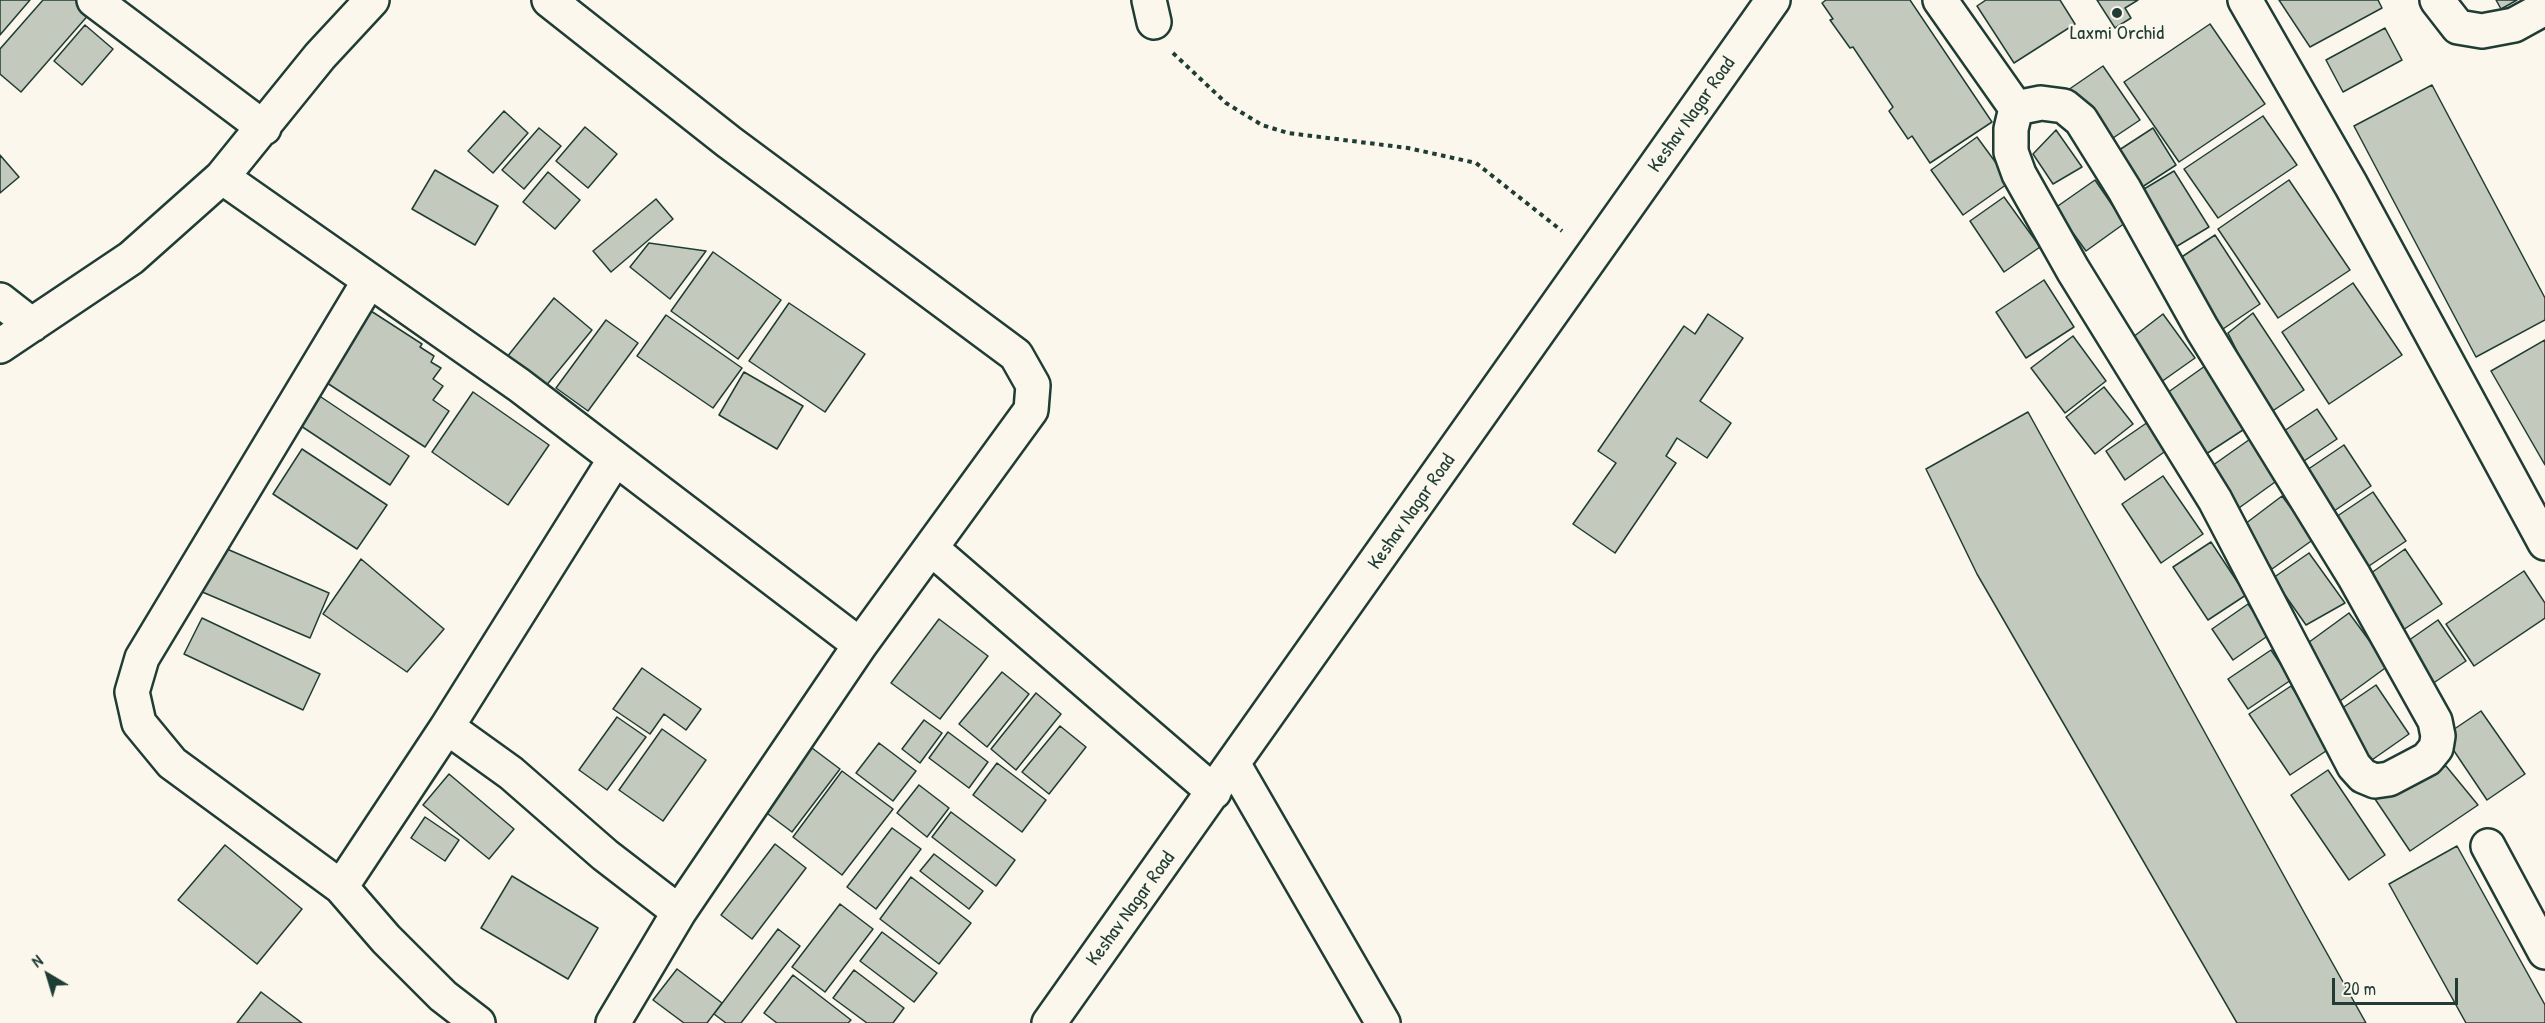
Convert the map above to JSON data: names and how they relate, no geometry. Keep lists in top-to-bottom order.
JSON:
{
  "streets": {
    "street": ["Keshav Nagar Road"]
  },
  "places": ["Laxmi Orchid"],
  "scale_bar": "20 m",
  "north": "top left"
}
